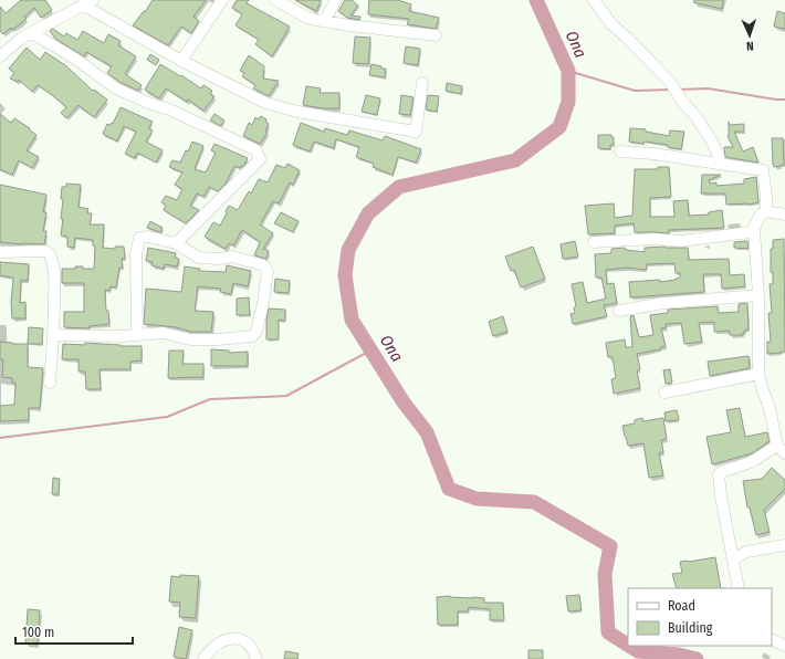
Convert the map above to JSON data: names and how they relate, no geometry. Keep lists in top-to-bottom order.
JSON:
{
  "water": ["Ona"],
  "legend": ["Road", "Building"],
  "scale_bar": "100 m",
  "north": "bottom"
}
